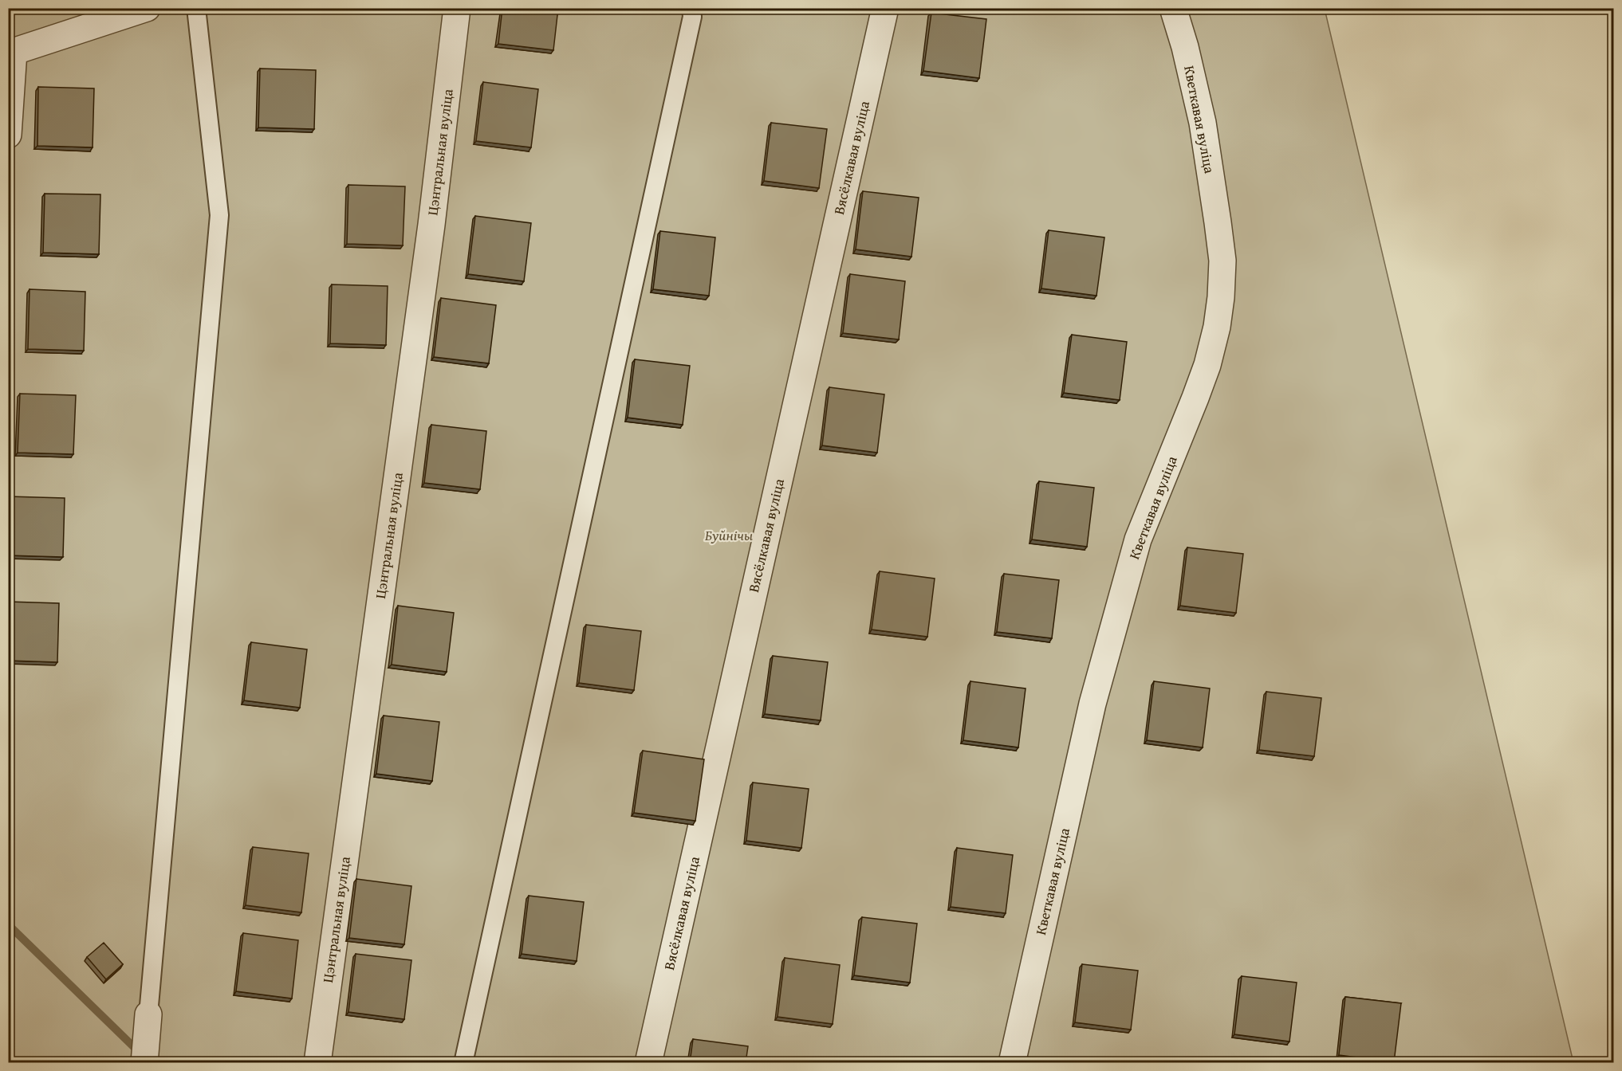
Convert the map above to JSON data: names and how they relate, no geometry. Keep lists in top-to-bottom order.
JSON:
{
  "streets": {
    "street": ["Кветкавая вуліца", "Цэнтральная вуліца", "Вясёлкавая вуліца"]
  },
  "parks": ["Буйнічы"]
}
